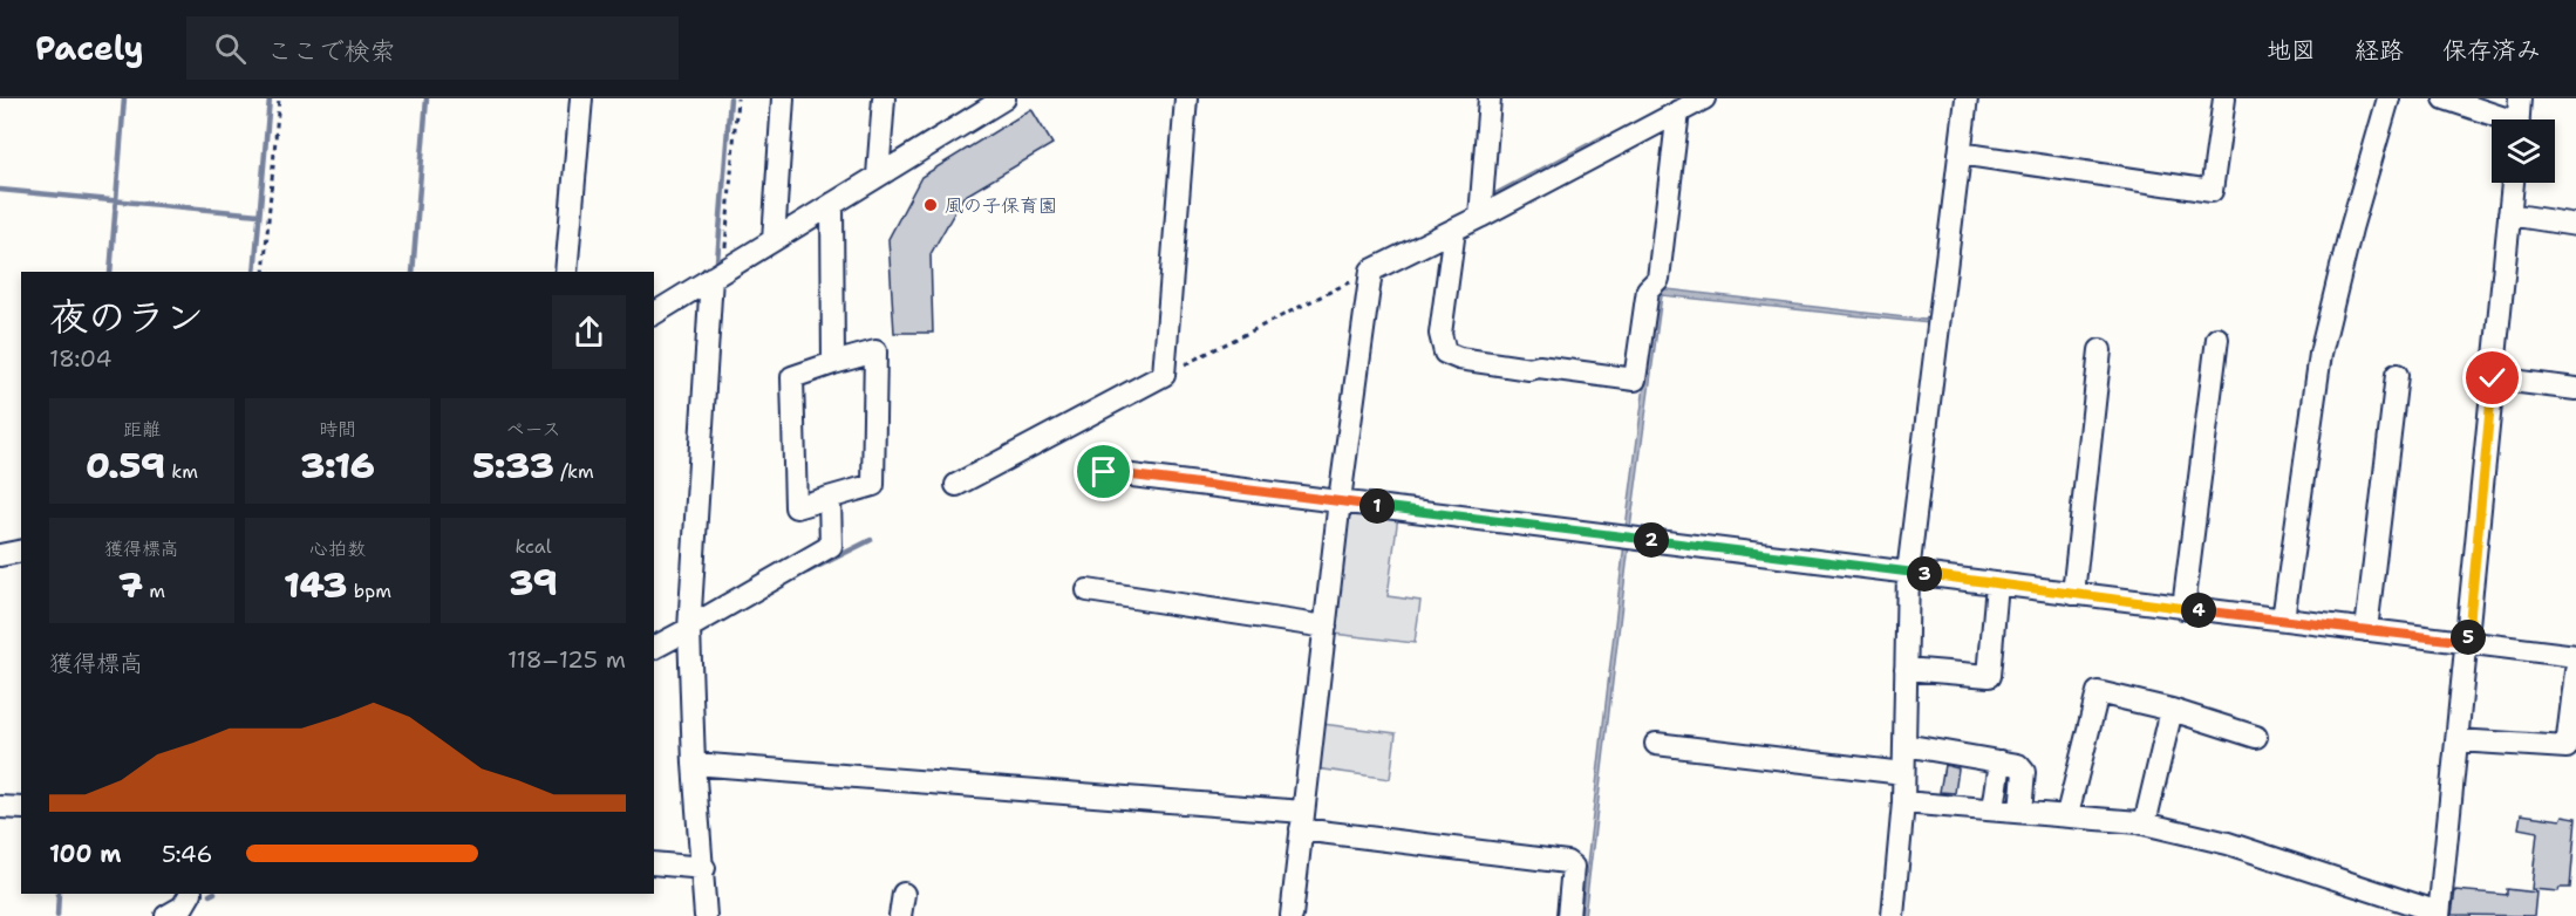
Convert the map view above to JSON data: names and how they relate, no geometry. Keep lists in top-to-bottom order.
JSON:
{
  "places": ["風の子保育園"],
  "page": {
    "header": "Pacely",
    "search": "ここで検索",
    "nav": ["地図", "経路", "保存済み"],
    "heading": ["夜のラン", "18:04"],
    "stats": [
      ["距離", "0.59 km"],
      ["時間", "3:16"],
      ["ペース", "5:33 /km"],
      ["獲得標高", "7 m"],
      ["心拍数", "143 bpm"],
      ["kcal", "39"]
    ],
    "pins": [
      "1",
      "2",
      "3",
      "4",
      "5"
    ],
    "chart": ["獲得標高", "118–125 m"],
    "list": [
      {
        "name": "100 m",
        "note": "5:46"
      }
    ]
  }
}
